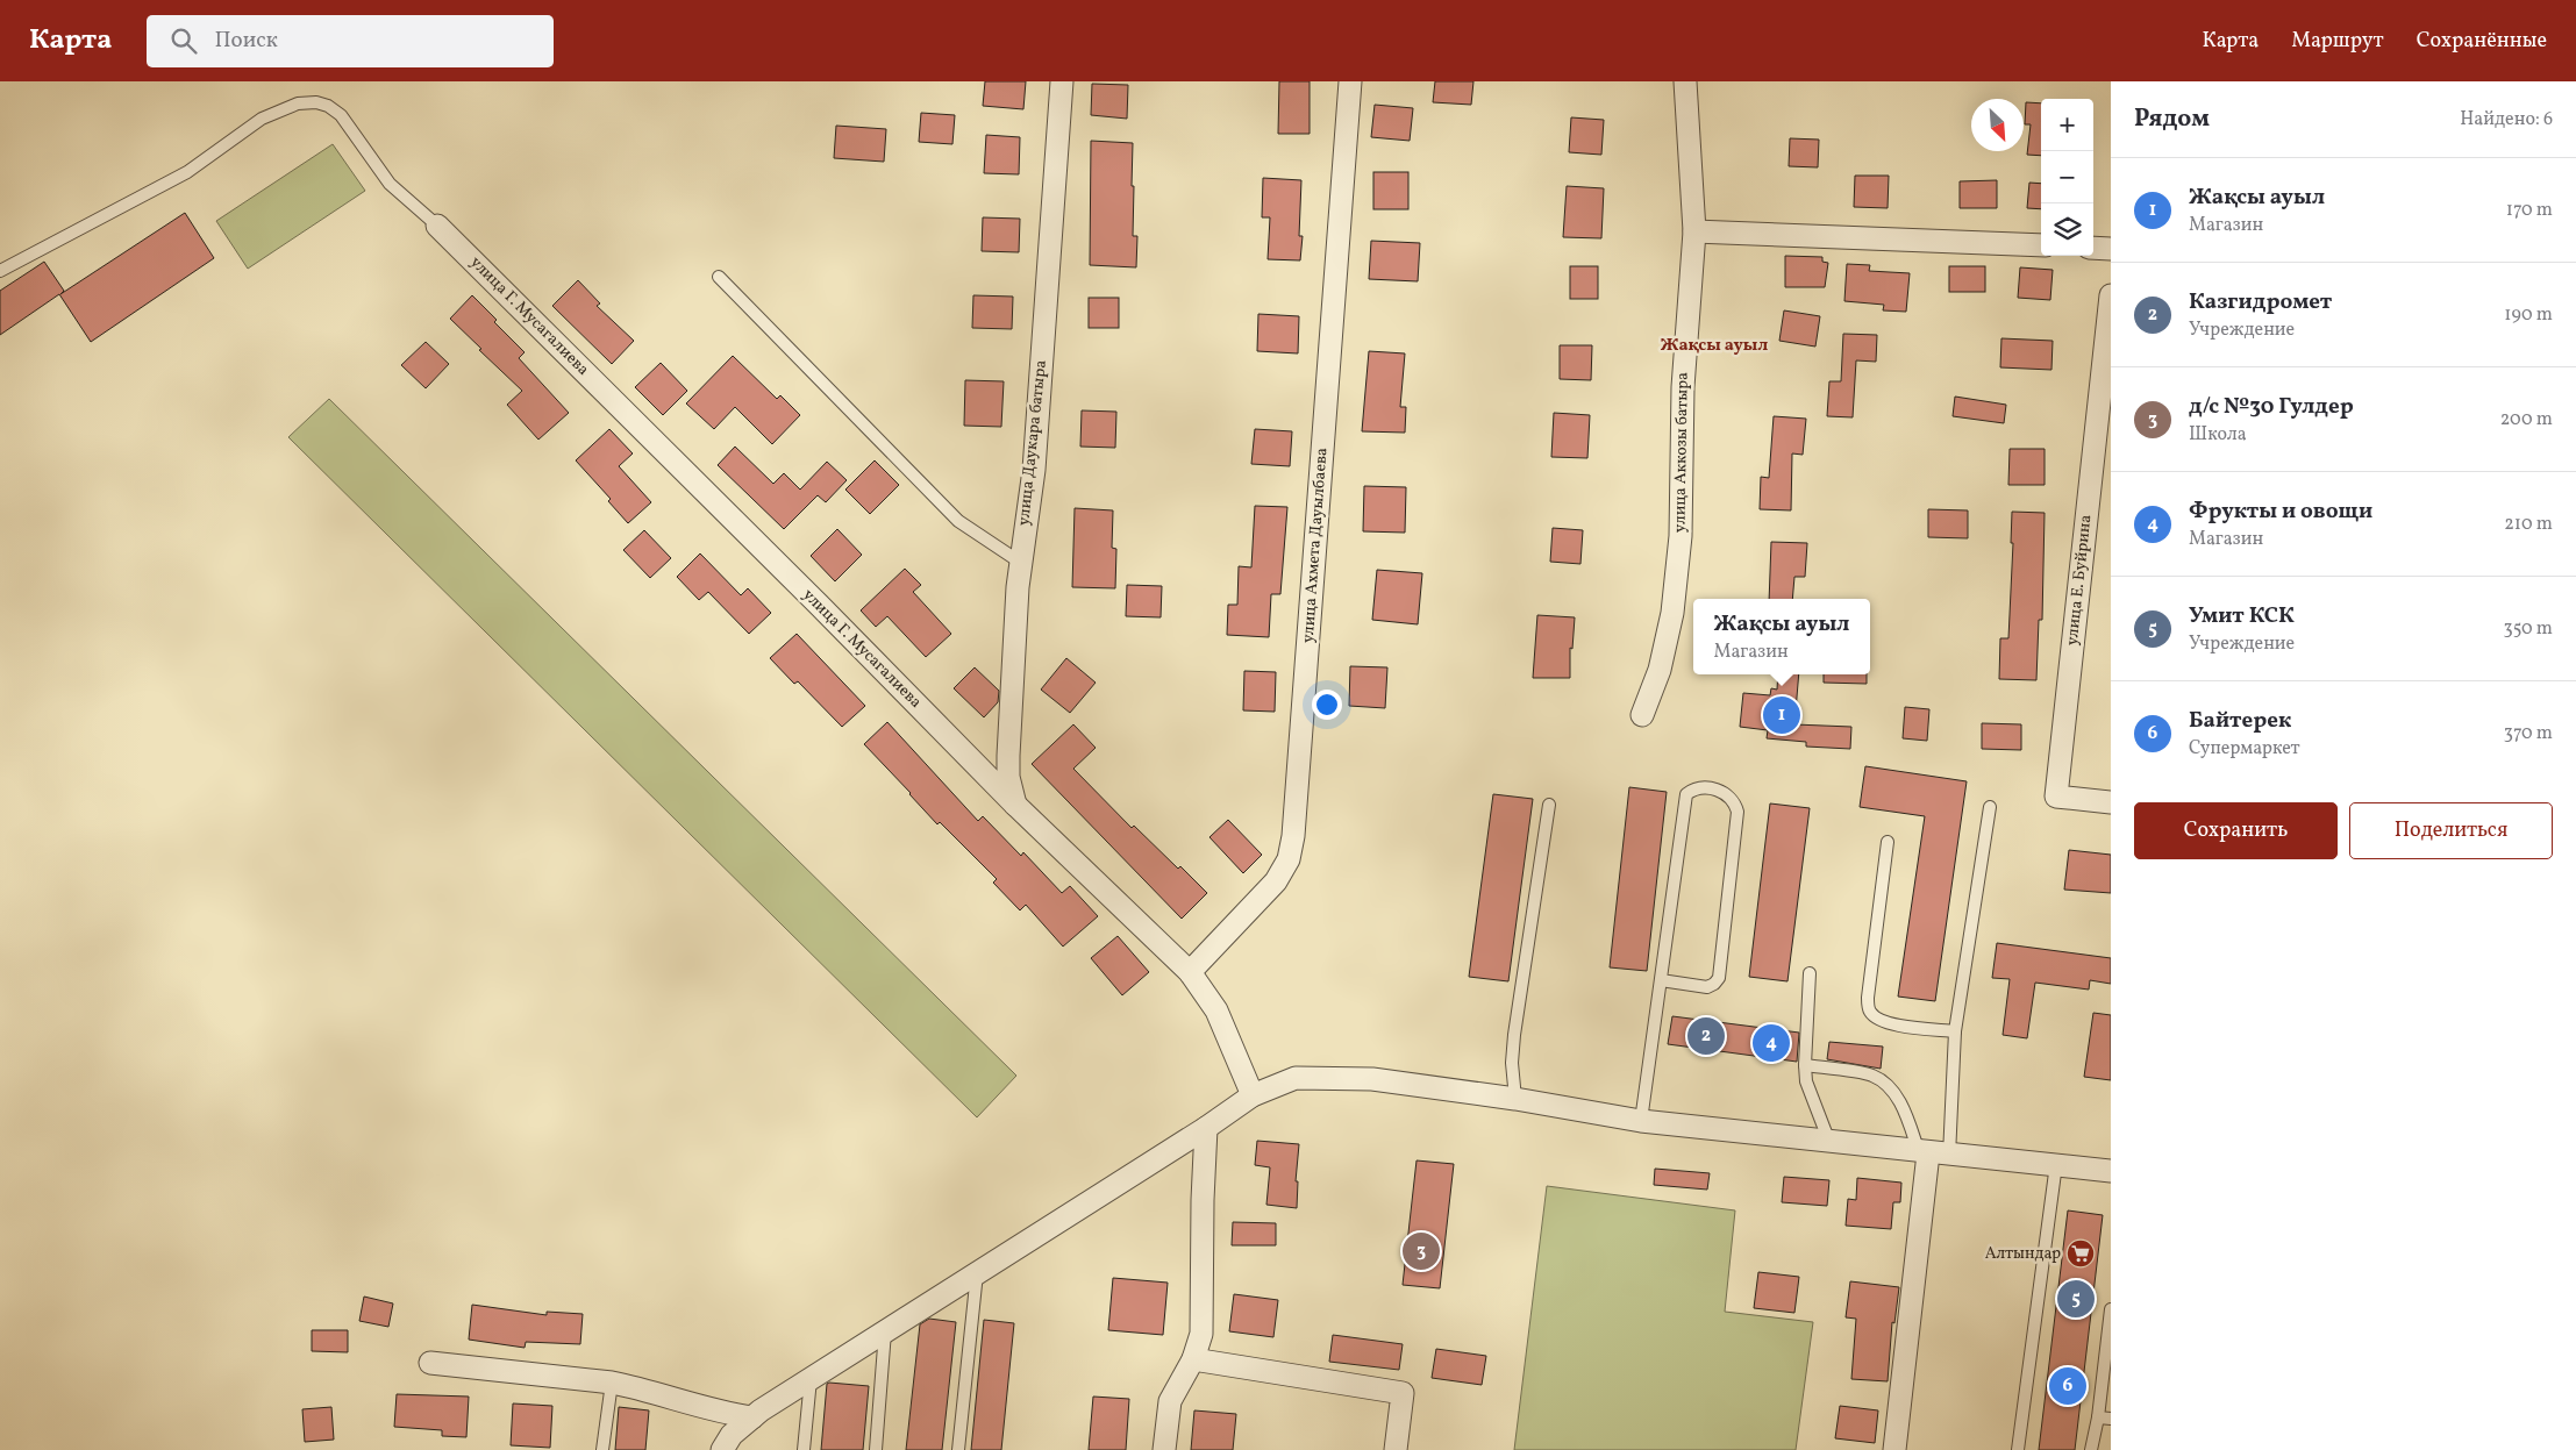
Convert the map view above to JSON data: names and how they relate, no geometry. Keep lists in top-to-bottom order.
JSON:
{
  "streets": {
    "street": [
      "улица Г. Мусагалиева",
      "улица Даукара батыра",
      "улица Аккозы батыра",
      "улица Ахмета Дауылбаева",
      "улица Е. Буйрина"
    ]
  },
  "crossings": [
    ["улица Г. Мусагалиева", "улица Даукара батыра"],
    ["улица Г. Мусагалиева", "улица Ахмета Дауылбаева"]
  ],
  "districts": ["Жақсы ауыл"],
  "places": {
    "supermarket": ["Алтындар"]
  },
  "north": "bottom right",
  "page": {
    "header": "Карта",
    "search": "Поиск",
    "nav": ["Карта", "Маршрут", "Сохранённые"],
    "heading": ["Рядом", "Найдено: 6"],
    "map_buttons": ["+", "−"],
    "list": [
      {
        "mark": "1",
        "name": "Жақсы ауыл",
        "note": "Магазин",
        "value": "170 m"
      },
      {
        "mark": "2",
        "name": "Казгидромет",
        "note": "Учреждение",
        "value": "190 m"
      },
      {
        "mark": "3",
        "name": "д/с №30 Гулдер",
        "note": "Школа",
        "value": "200 m"
      },
      {
        "mark": "4",
        "name": "Фрукты и овощи",
        "note": "Магазин",
        "value": "210 m"
      },
      {
        "mark": "5",
        "name": "Умит КСК",
        "note": "Учреждение",
        "value": "350 m"
      },
      {
        "mark": "6",
        "name": "Байтерек",
        "note": "Супермаркет",
        "value": "370 m"
      }
    ],
    "popup": ["Жақсы ауыл", "Магазин"],
    "pins": [
      "1",
      "2",
      "4",
      "3",
      "5",
      "6"
    ],
    "buttons": ["Сохранить", "Поделиться"]
  }
}
